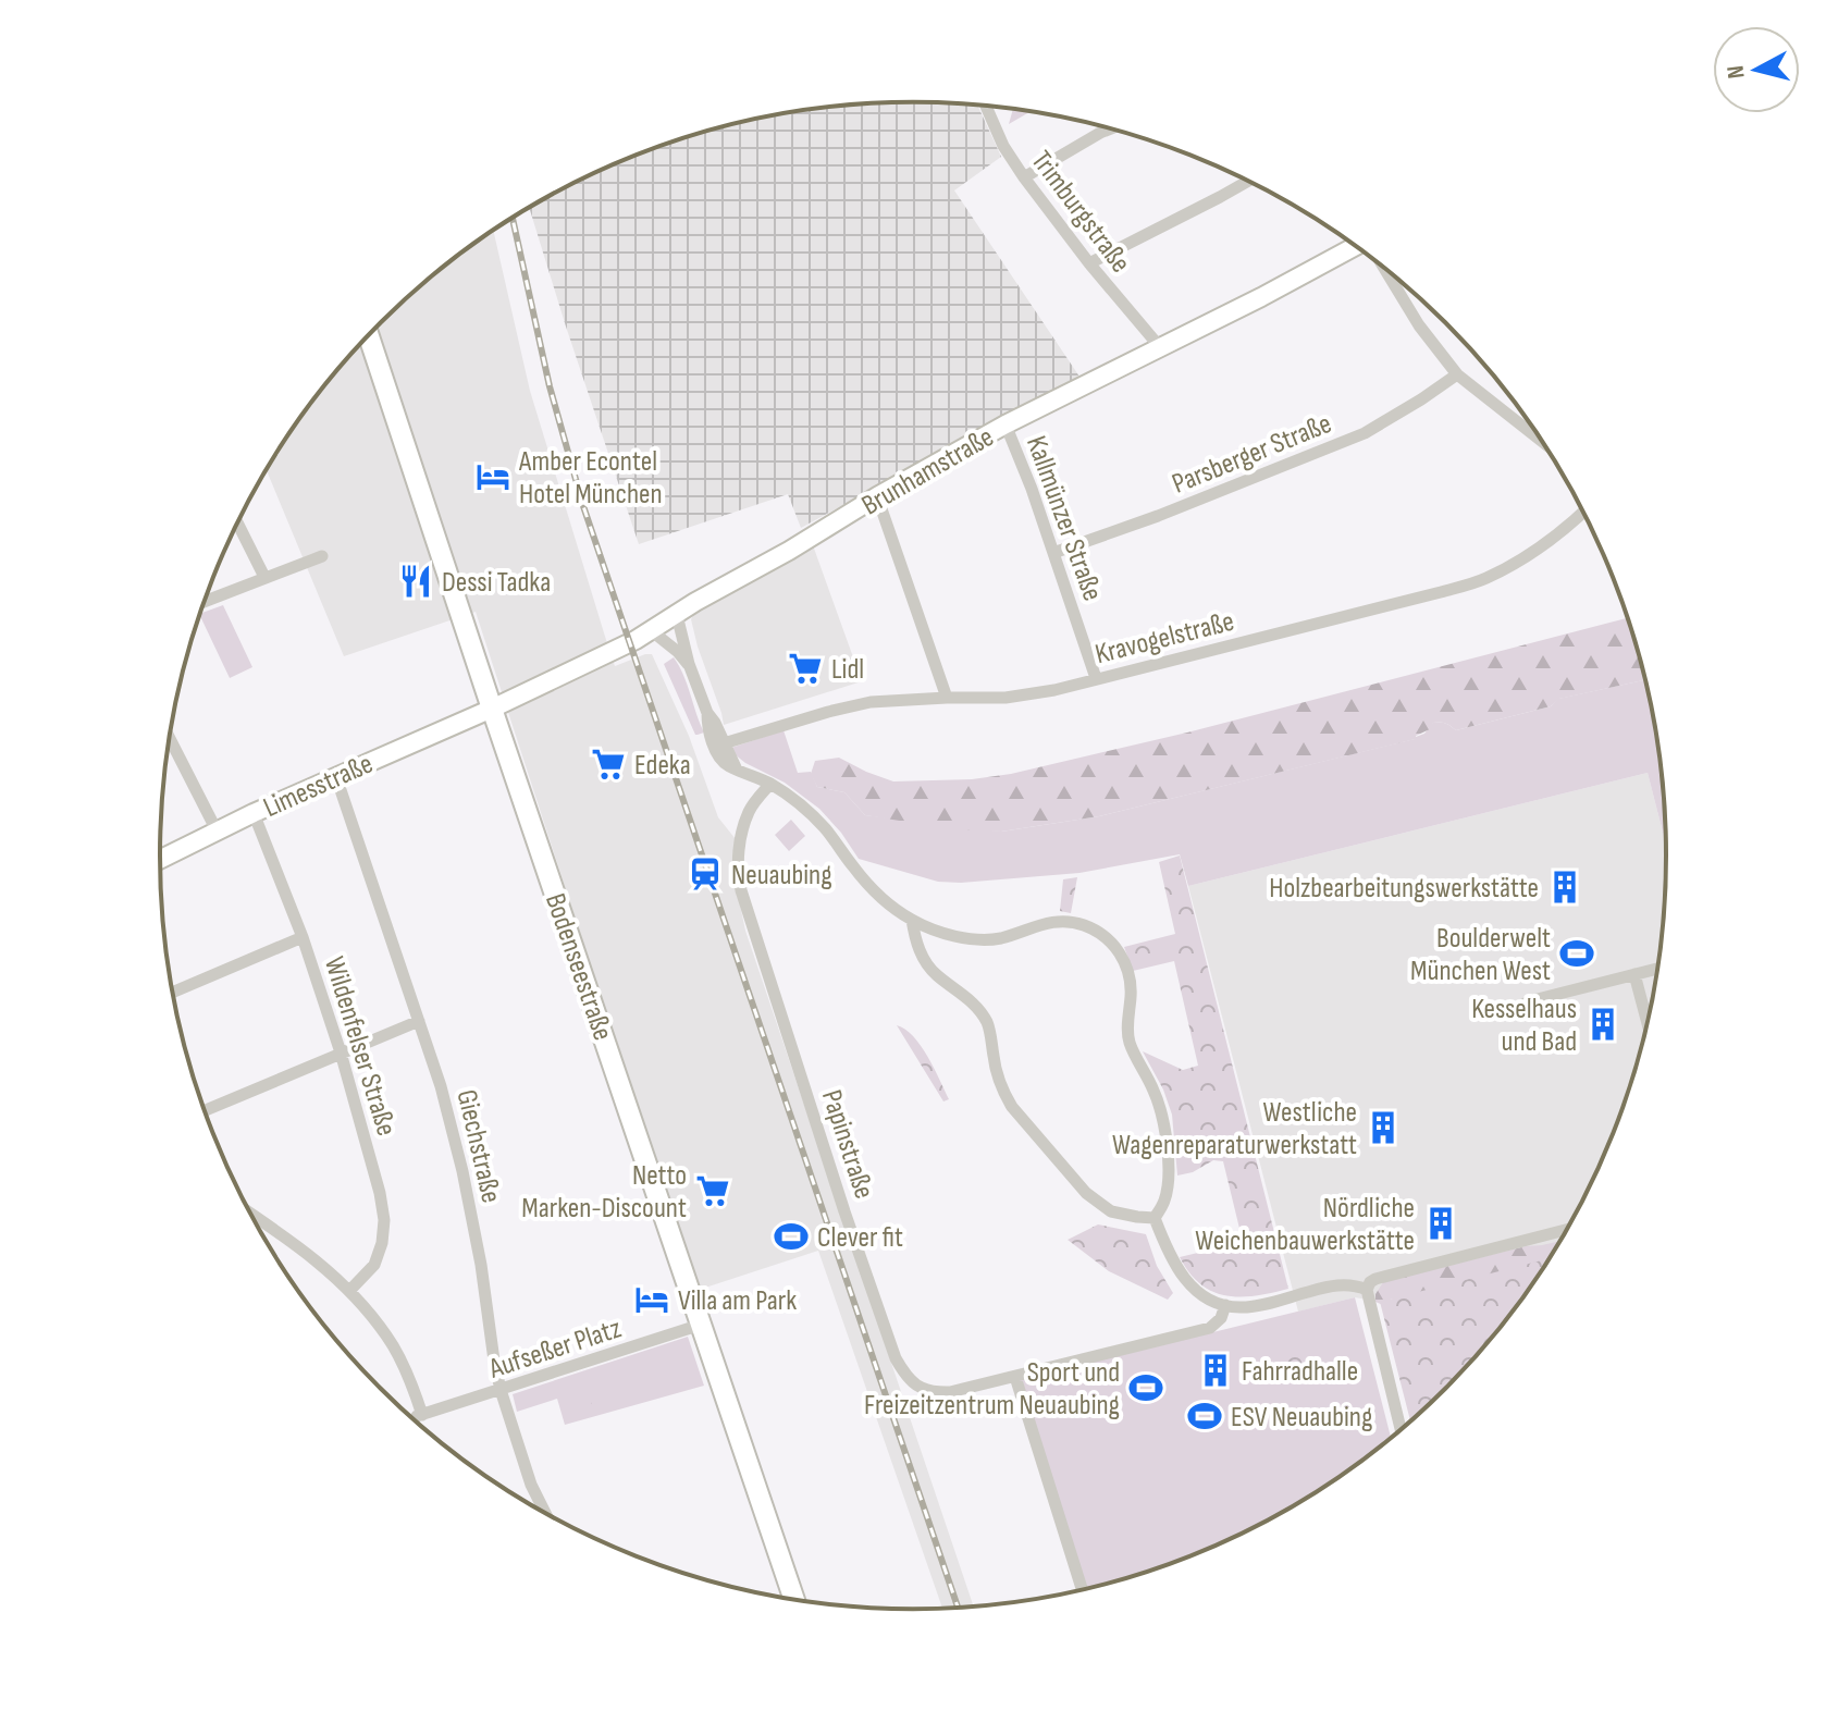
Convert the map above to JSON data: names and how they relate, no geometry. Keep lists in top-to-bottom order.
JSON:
{
  "streets": {
    "main road": ["Bodenseestraße"],
    "street": [
      "Trimburgstraße",
      "Parsberger Straße",
      "Brunhamstraße",
      "Kallmünzer Straße",
      "Kravogelstraße",
      "Limesstraße",
      "Wildenfelser Straße",
      "Papinstraße",
      "Giechstraße",
      "Aufseßer Platz"
    ]
  },
  "crossings": [
    ["Trimburgstraße", "Brunhamstraße"],
    ["Parsberger Straße", "Kallmünzer Straße"],
    ["Brunhamstraße", "Kallmünzer Straße"],
    ["Brunhamstraße", "Limesstraße"],
    ["Brunhamstraße", "Bodenseestraße"],
    ["Kallmünzer Straße", "Kravogelstraße"],
    ["Limesstraße", "Bodenseestraße"],
    ["Limesstraße", "Wildenfelser Straße"],
    ["Limesstraße", "Giechstraße"],
    ["Bodenseestraße", "Aufseßer Platz"],
    ["Wildenfelser Straße", "Aufseßer Platz"],
    ["Giechstraße", "Aufseßer Platz"]
  ],
  "places": {
    "hotel": ["Amber Econtel Hotel München", "Villa am Park"],
    "restaurant": ["Dessi Tadka"],
    "supermarket": ["Lidl", "Edeka", "Netto Marken-Discount"],
    "station": ["Neuaubing"],
    "building": [
      "Holzbearbeitungswerkstätte",
      "Kesselhaus und Bad",
      "Westliche Wagenreparaturwerkstatt",
      "Nördliche Weichenbauwerkstätte",
      "Fahrradhalle"
    ],
    "sports": [
      "Boulderwelt München West",
      "Clever fit",
      "Sport und Freizeitzentrum Neuaubing",
      "ESV Neuaubing"
    ]
  },
  "north": "left"
}
